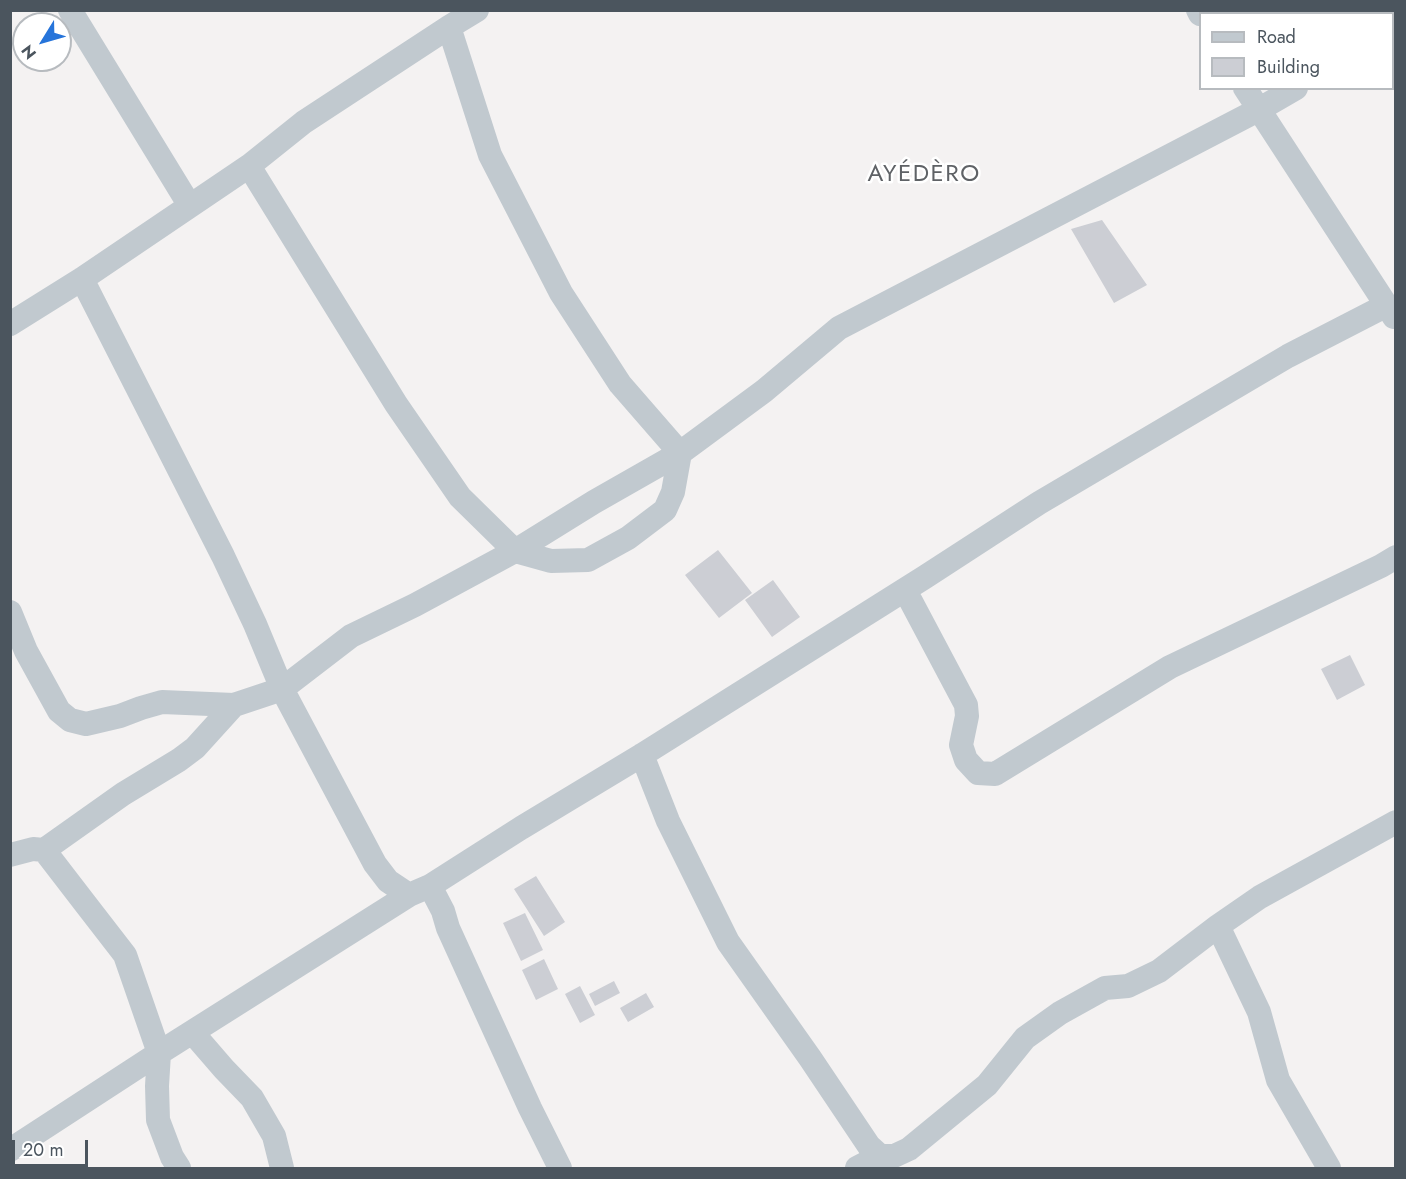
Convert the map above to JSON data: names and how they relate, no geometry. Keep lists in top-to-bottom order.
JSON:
{
  "districts": ["AYÉDÈRO"],
  "legend": ["Road", "Building"],
  "scale_bar": "20 m",
  "north": "bottom left"
}
